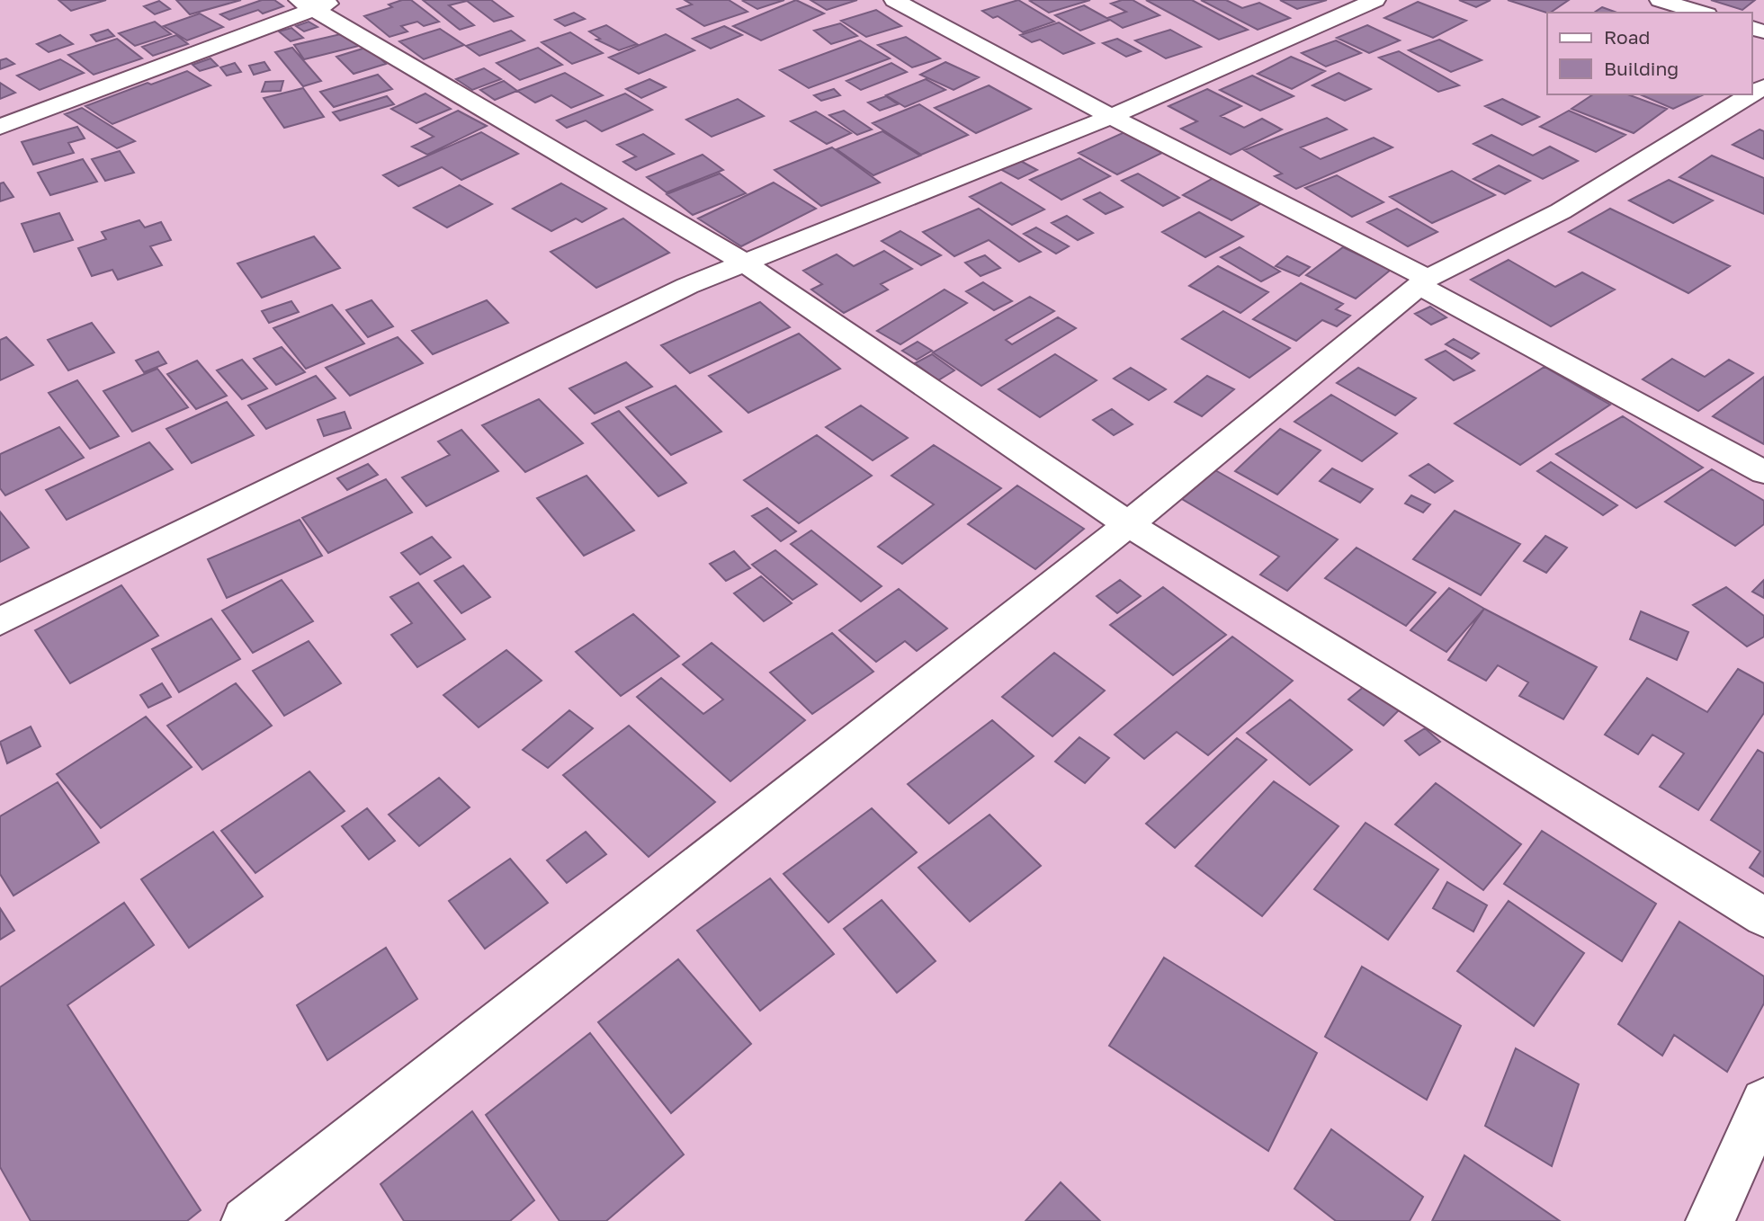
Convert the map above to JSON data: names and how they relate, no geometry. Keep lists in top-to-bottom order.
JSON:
{
  "legend": ["Road", "Building"]
}
